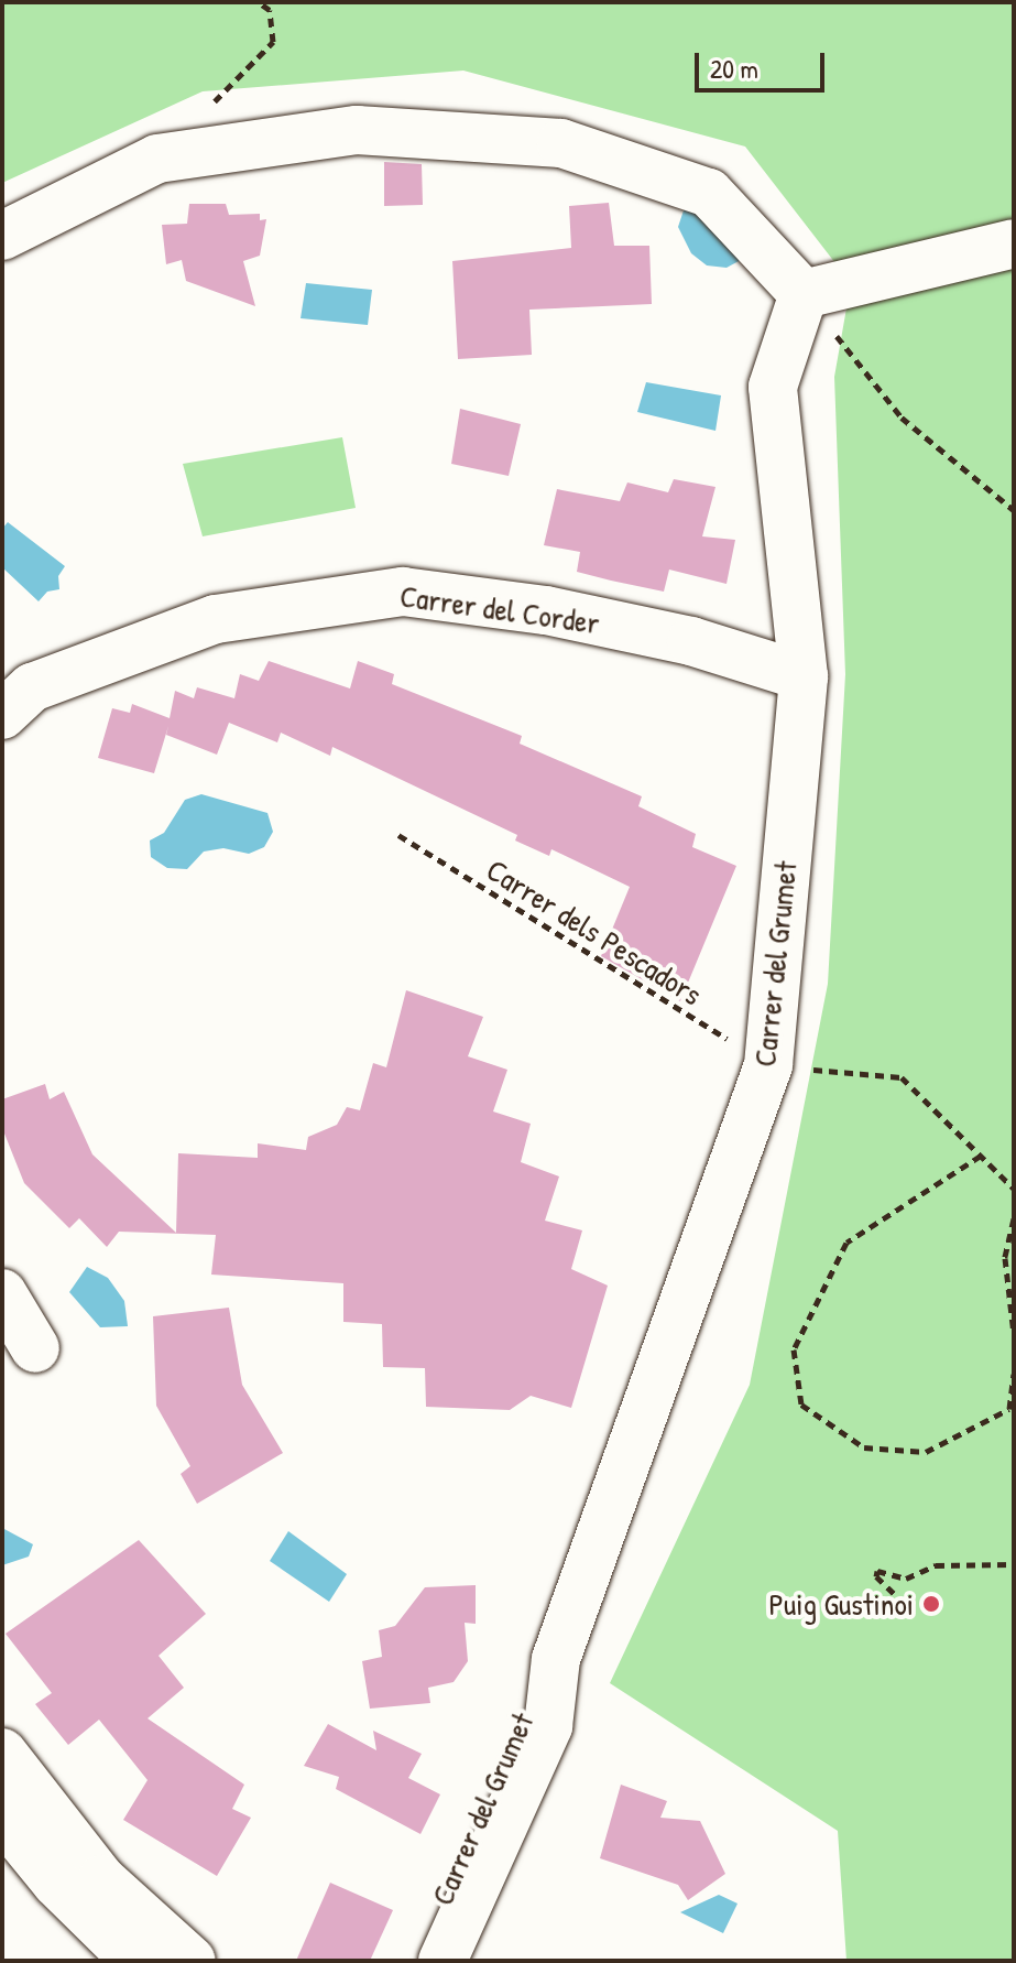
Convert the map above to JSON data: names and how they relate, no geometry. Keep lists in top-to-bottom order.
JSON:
{
  "streets": {
    "street": ["Carrer del Corder", "Carrer del Grumet"],
    "path": ["Carrer dels Pescadors"]
  },
  "crossings": [
    ["Carrer del Corder", "Carrer del Grumet"],
    ["Carrer dels Pescadors", "Carrer del Grumet"]
  ],
  "places": ["Puig Gustinoi"],
  "scale_bar": "20 m"
}
